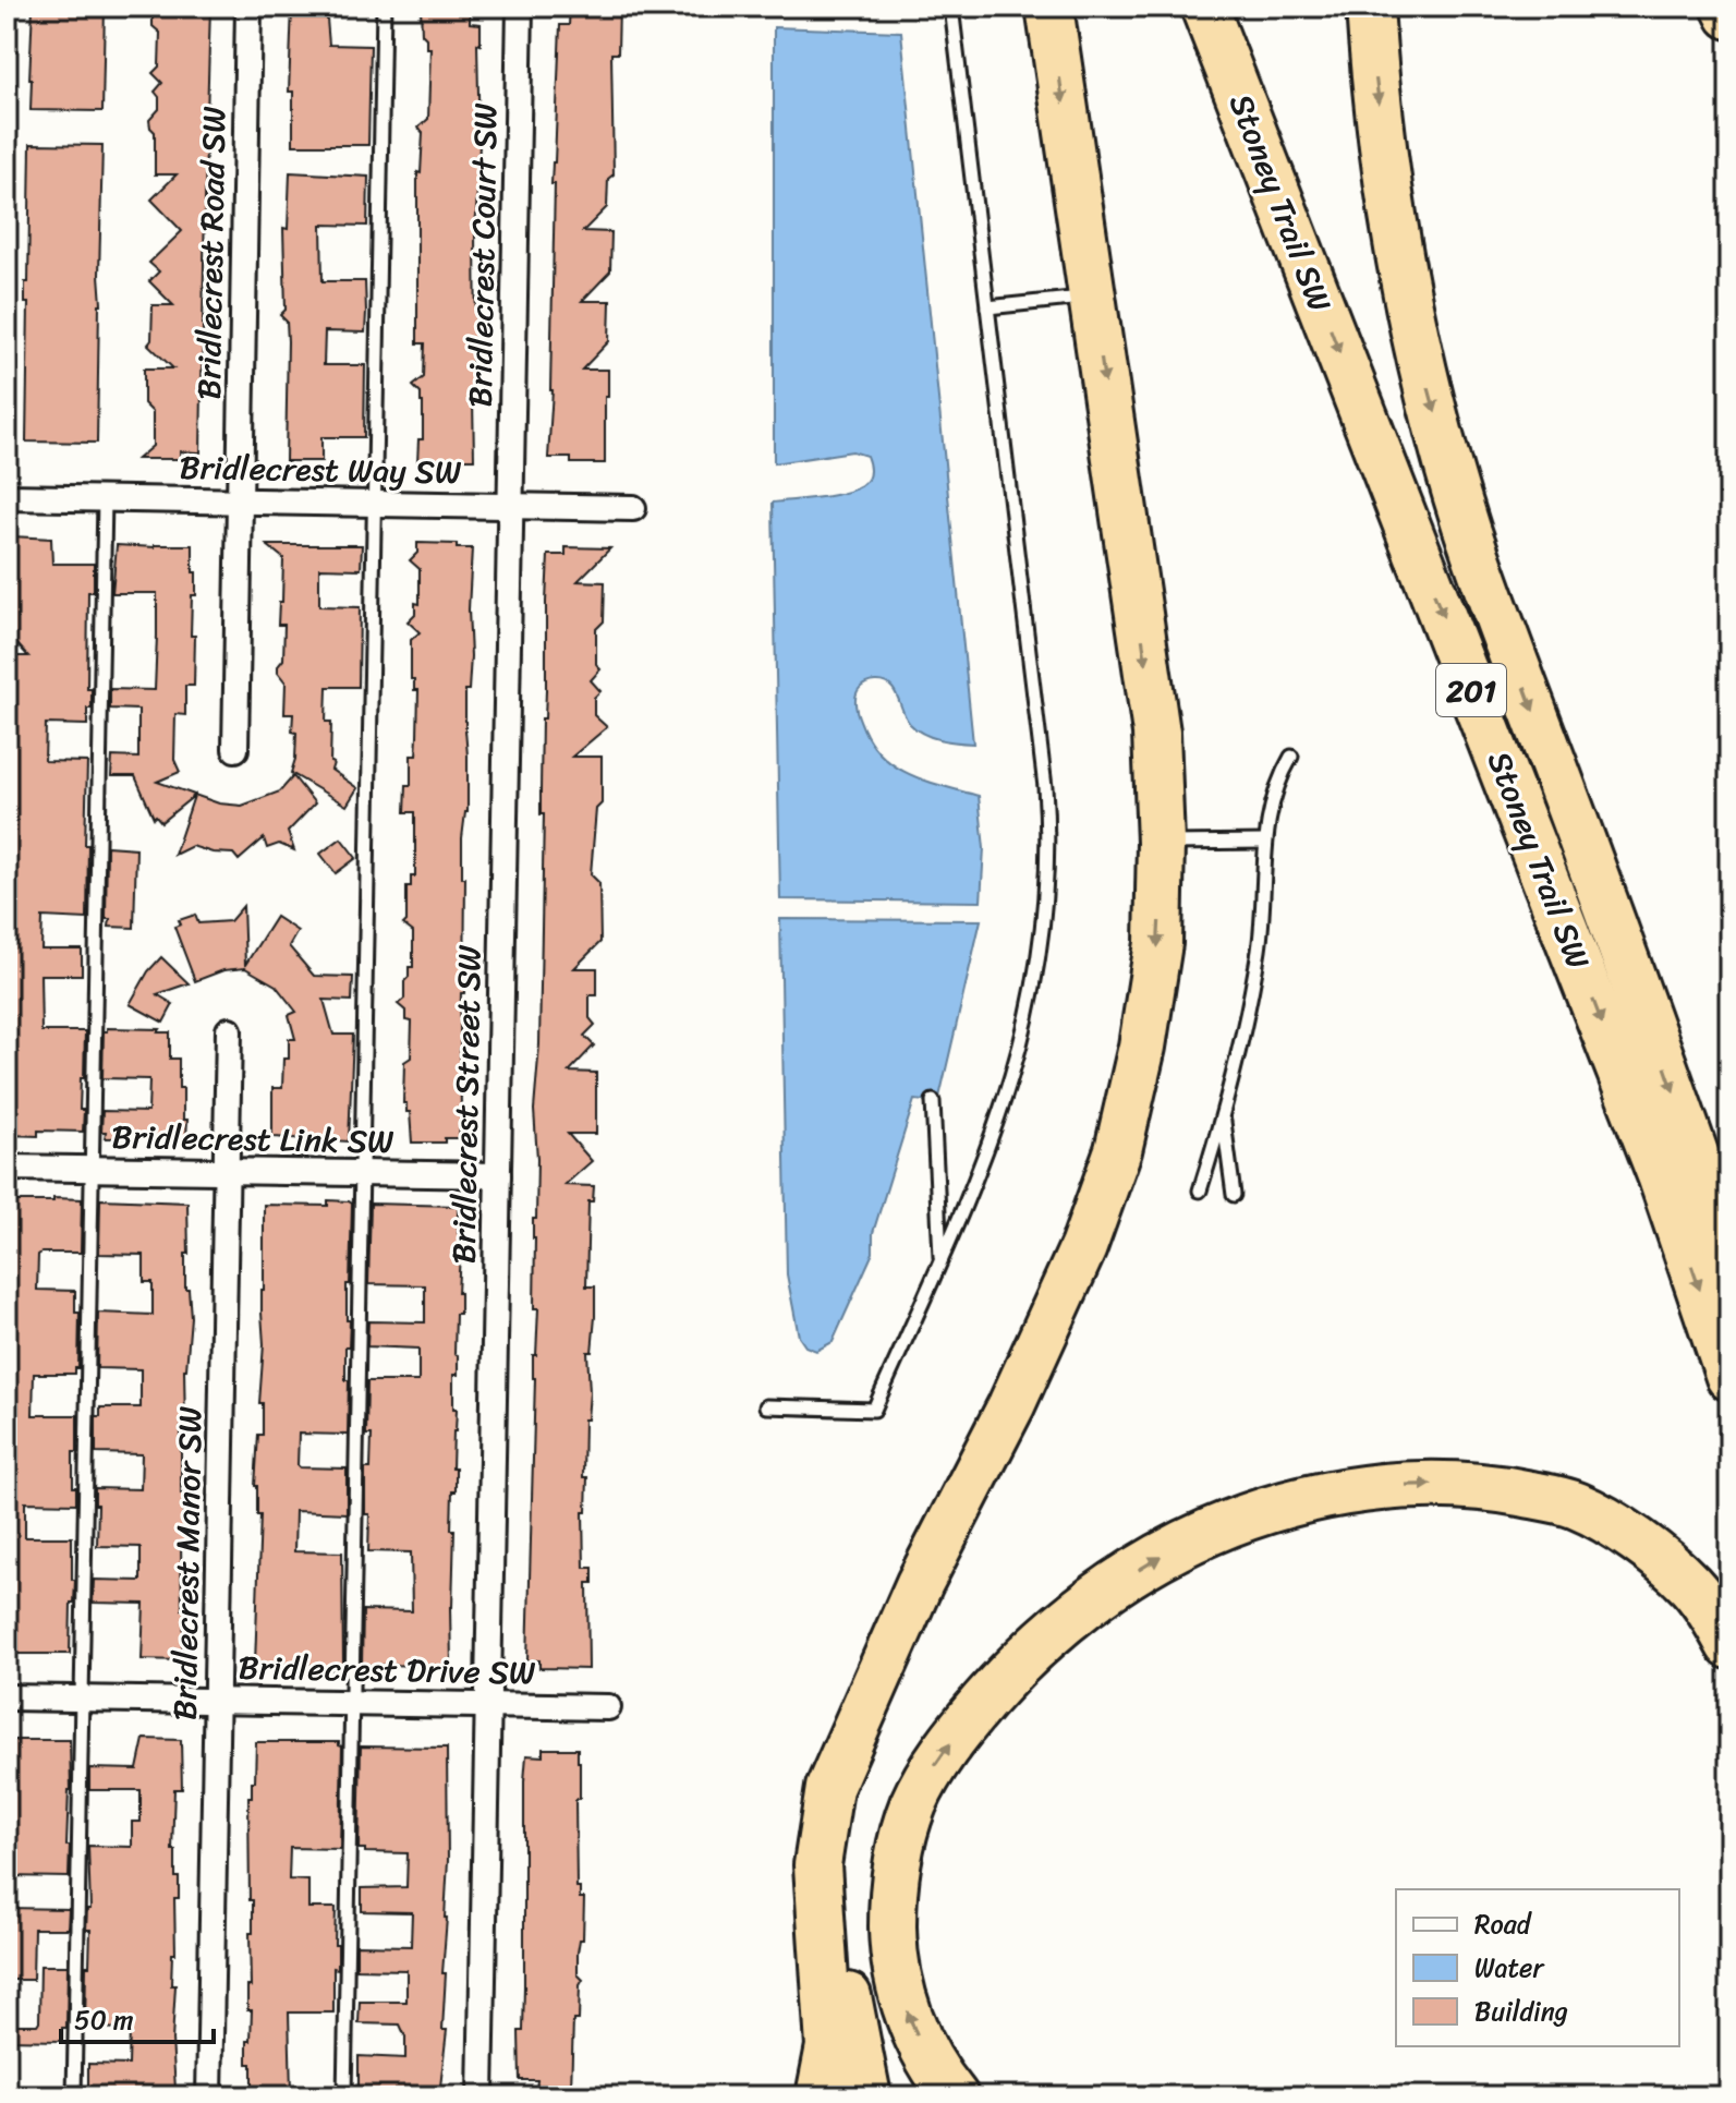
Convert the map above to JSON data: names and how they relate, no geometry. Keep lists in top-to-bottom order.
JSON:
{
  "streets": {
    "highway": ["Stoney Trail SW", "201"],
    "street": [
      "Bridlecrest Road SW",
      "Bridlecrest Court SW",
      "Bridlecrest Way SW",
      "Bridlecrest Street SW",
      "Bridlecrest Link SW",
      "Bridlecrest Manor SW",
      "Bridlecrest Drive SW"
    ]
  },
  "crossings": [
    ["Bridlecrest Road SW", "Bridlecrest Way SW"],
    ["Bridlecrest Court SW", "Bridlecrest Way SW"],
    ["Bridlecrest Court SW", "Bridlecrest Street SW"],
    ["Bridlecrest Way SW", "Bridlecrest Street SW"],
    ["Bridlecrest Street SW", "Bridlecrest Link SW"],
    ["Bridlecrest Street SW", "Bridlecrest Drive SW"],
    ["Bridlecrest Link SW", "Bridlecrest Manor SW"],
    ["Bridlecrest Manor SW", "Bridlecrest Drive SW"]
  ],
  "legend": ["Road", "Water", "Building"],
  "scale_bar": "50 m"
}
